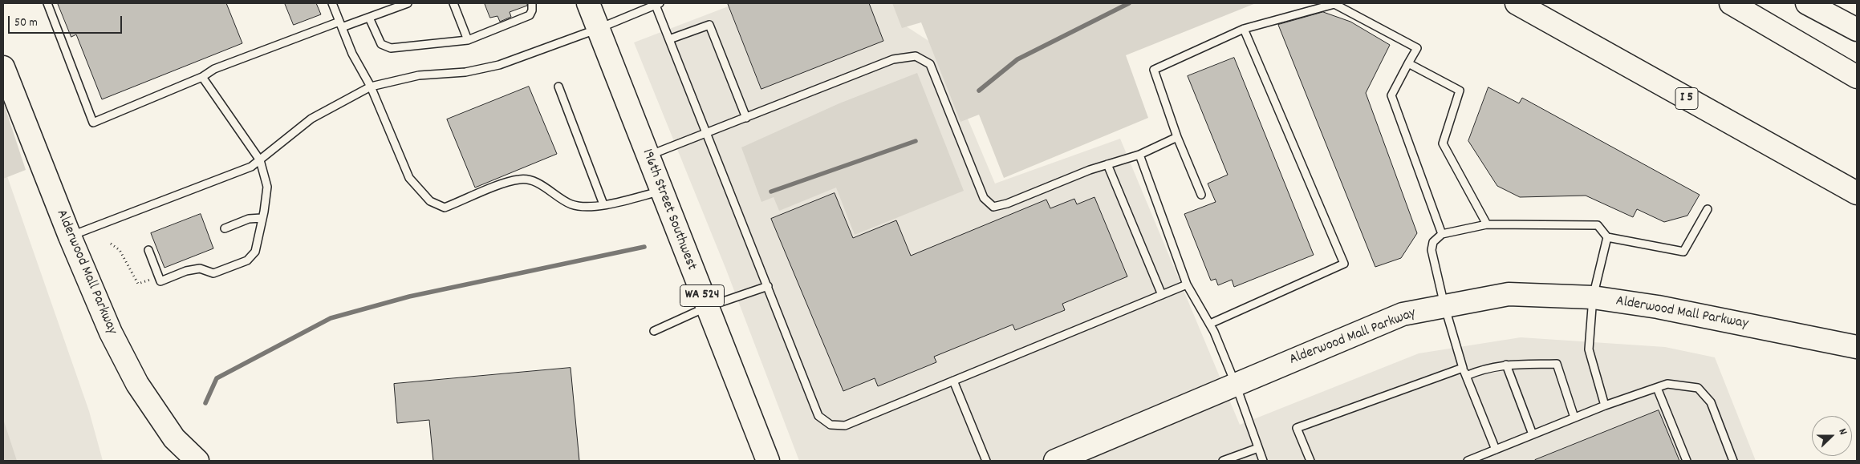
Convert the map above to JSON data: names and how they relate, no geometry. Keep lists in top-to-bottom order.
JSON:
{
  "streets": {
    "main road": [
      "I 5",
      "196th Street Southwest",
      "Alderwood Mall Parkway",
      "WA 524"
    ]
  },
  "scale_bar": "50 m",
  "north": "right"
}
